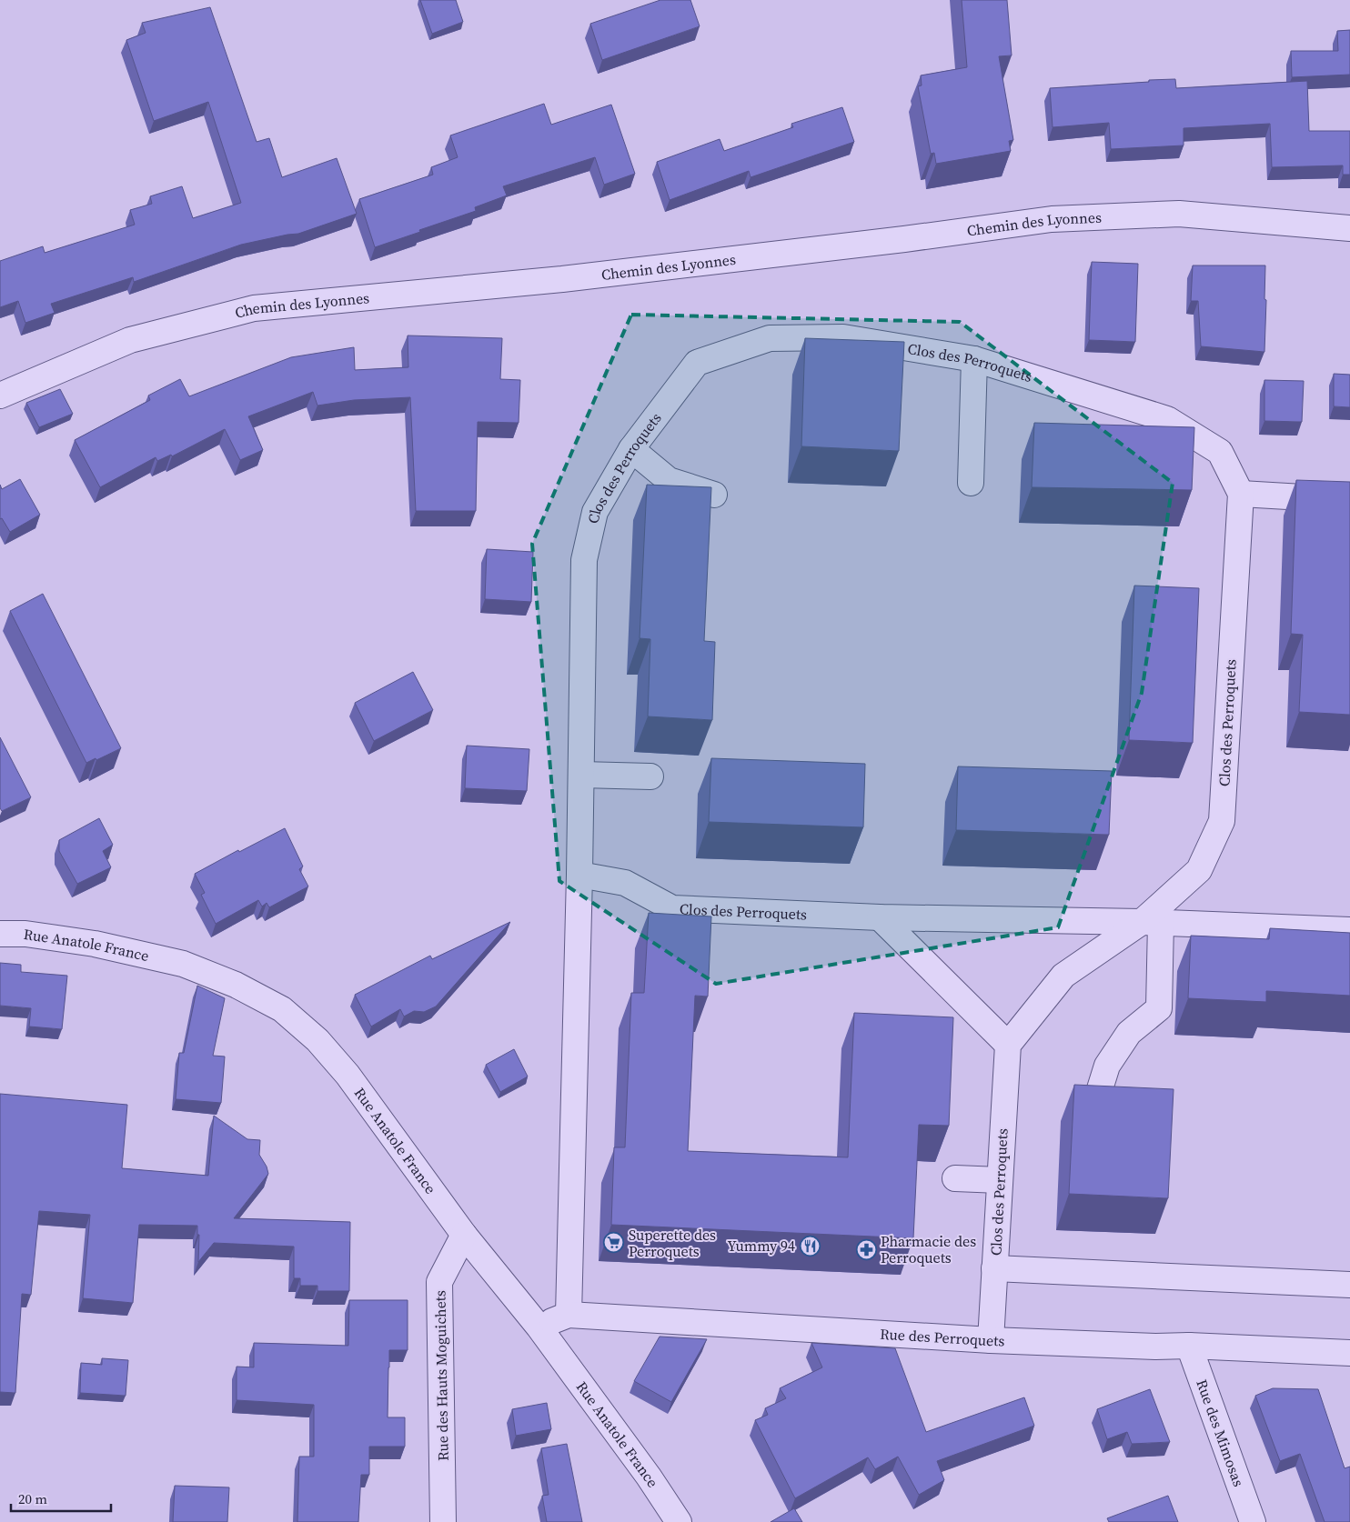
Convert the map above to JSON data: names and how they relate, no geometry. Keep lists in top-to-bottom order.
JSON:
{
  "streets": {
    "street": [
      "Chemin des Lyonnes",
      "Clos des Perroquets",
      "Rue Anatole France",
      "Rue des Perroquets",
      "Rue des Hauts Moguichets",
      "Rue des Mimosas"
    ]
  },
  "crossings": [
    ["Clos des Perroquets", "Rue des Perroquets"],
    ["Rue Anatole France", "Rue des Perroquets"],
    ["Rue Anatole France", "Rue des Hauts Moguichets"],
    ["Rue des Perroquets", "Rue des Mimosas"]
  ],
  "places": {
    "supermarket": ["Superette des Perroquets"],
    "restaurant": ["Yummy 94"],
    "pharmacy": ["Pharmacie des Perroquets"]
  },
  "scale_bar": "20 m"
}
